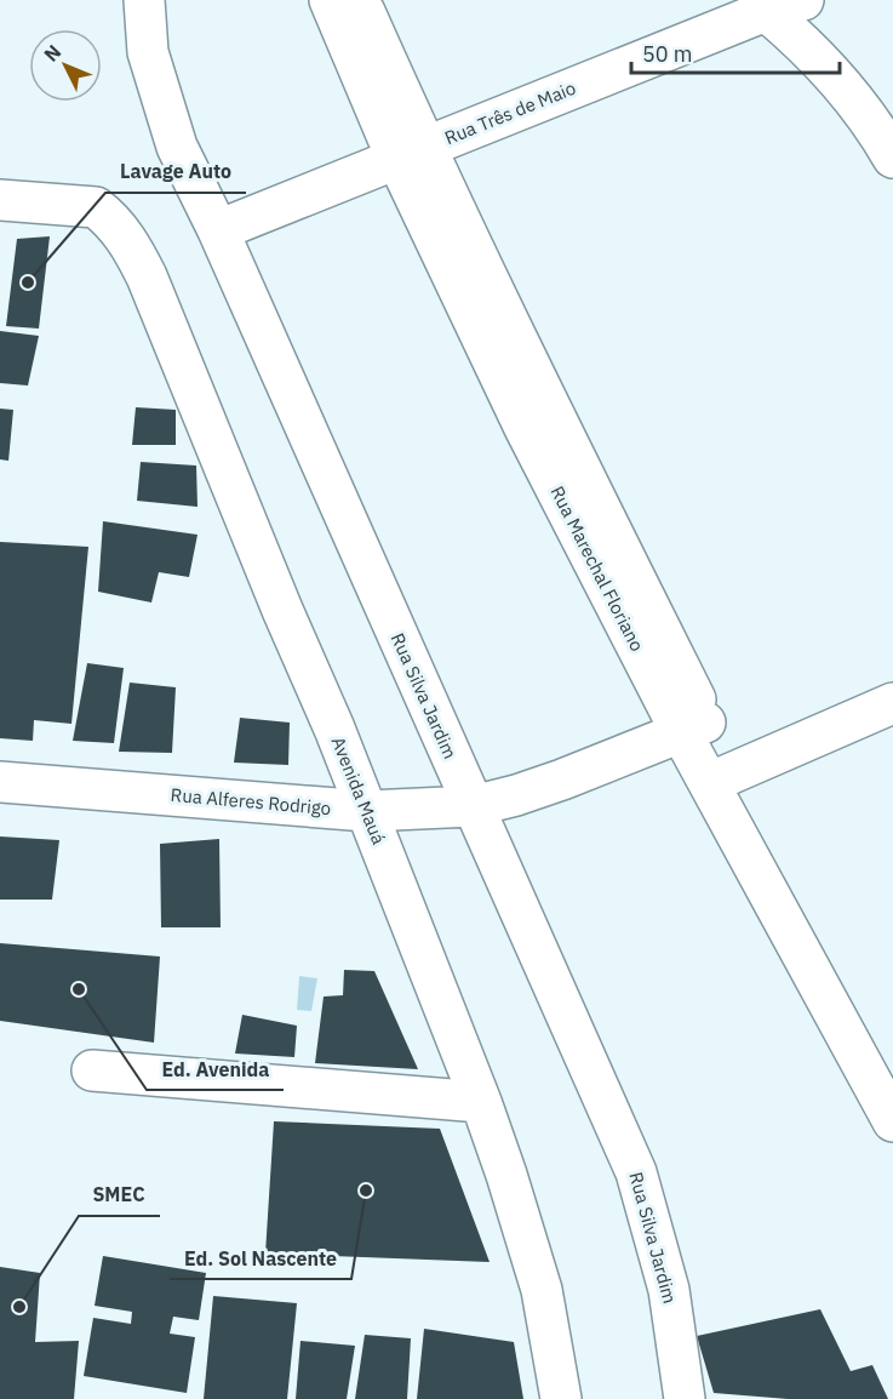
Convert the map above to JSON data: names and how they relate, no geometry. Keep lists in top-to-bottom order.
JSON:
{
  "streets": {
    "street": [
      "Rua Três de Maio",
      "Rua Marechal Floriano",
      "Rua Silva Jardim",
      "Avenida Mauá",
      "Rua Alferes Rodrigo"
    ]
  },
  "crossings": [
    ["Rua Três de Maio", "Rua Marechal Floriano"],
    ["Rua Três de Maio", "Rua Silva Jardim"],
    ["Rua Marechal Floriano", "Rua Alferes Rodrigo"],
    ["Rua Silva Jardim", "Rua Alferes Rodrigo"],
    ["Avenida Mauá", "Rua Alferes Rodrigo"]
  ],
  "places": [
    "Lavage Auto",
    "Ed. Avenida",
    "Ed. Sol Nascente",
    "SMEC"
  ],
  "scale_bar": "50 m",
  "north": "top left"
}
